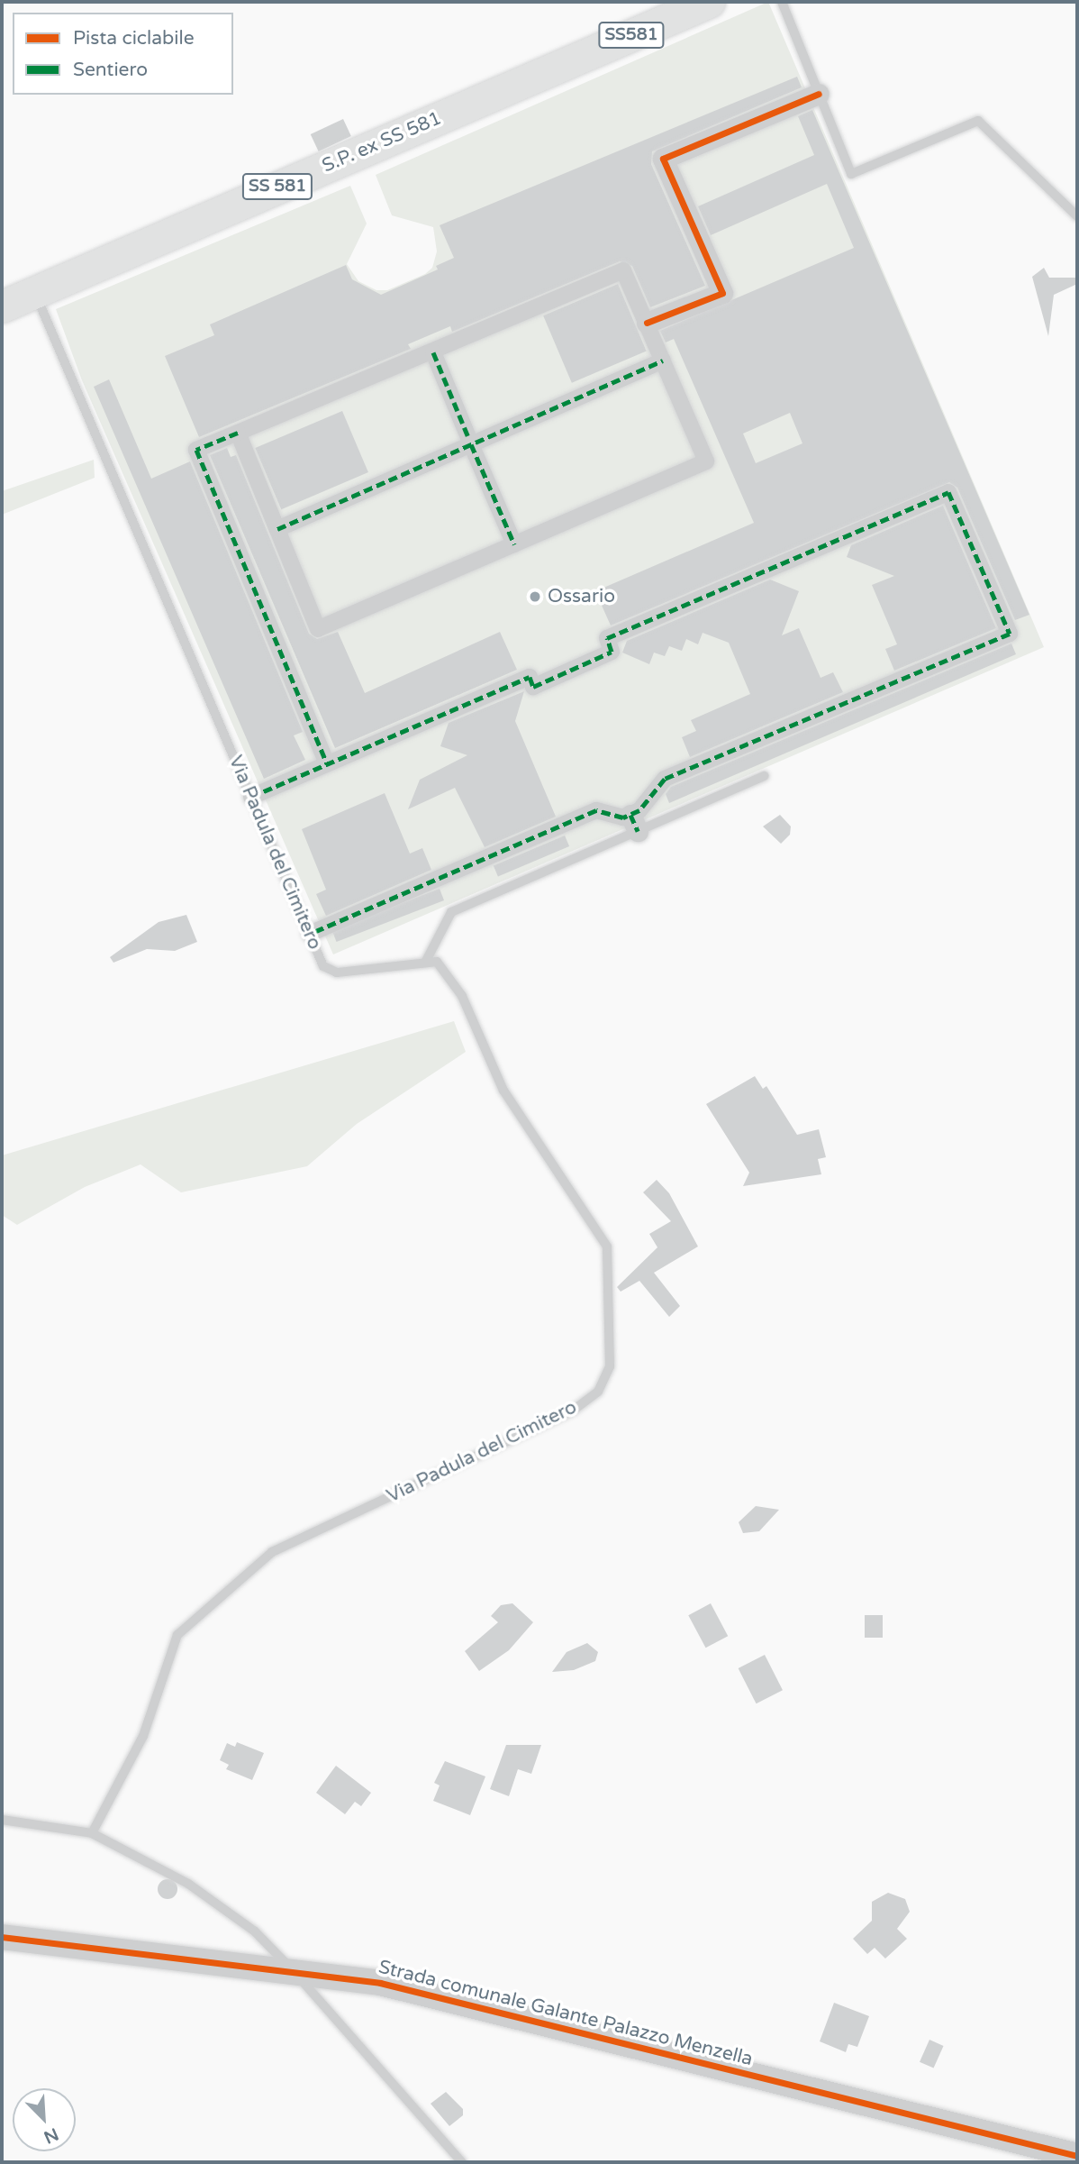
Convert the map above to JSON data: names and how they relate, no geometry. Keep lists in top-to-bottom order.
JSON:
{
  "streets": {
    "main road": ["SS581", "S.P. ex SS 581", "SS 581"],
    "street": ["Strada comunale Galante Palazzo Menzella"],
    "lane": ["Via Padula del Cimitero"]
  },
  "crossings": [
    ["SS581", "S.P. ex SS 581"],
    ["S.P. ex SS 581", "Via Padula del Cimitero"]
  ],
  "places": ["Ossario"],
  "legend": ["Pista ciclabile", "Sentiero"],
  "north": "bottom right"
}
